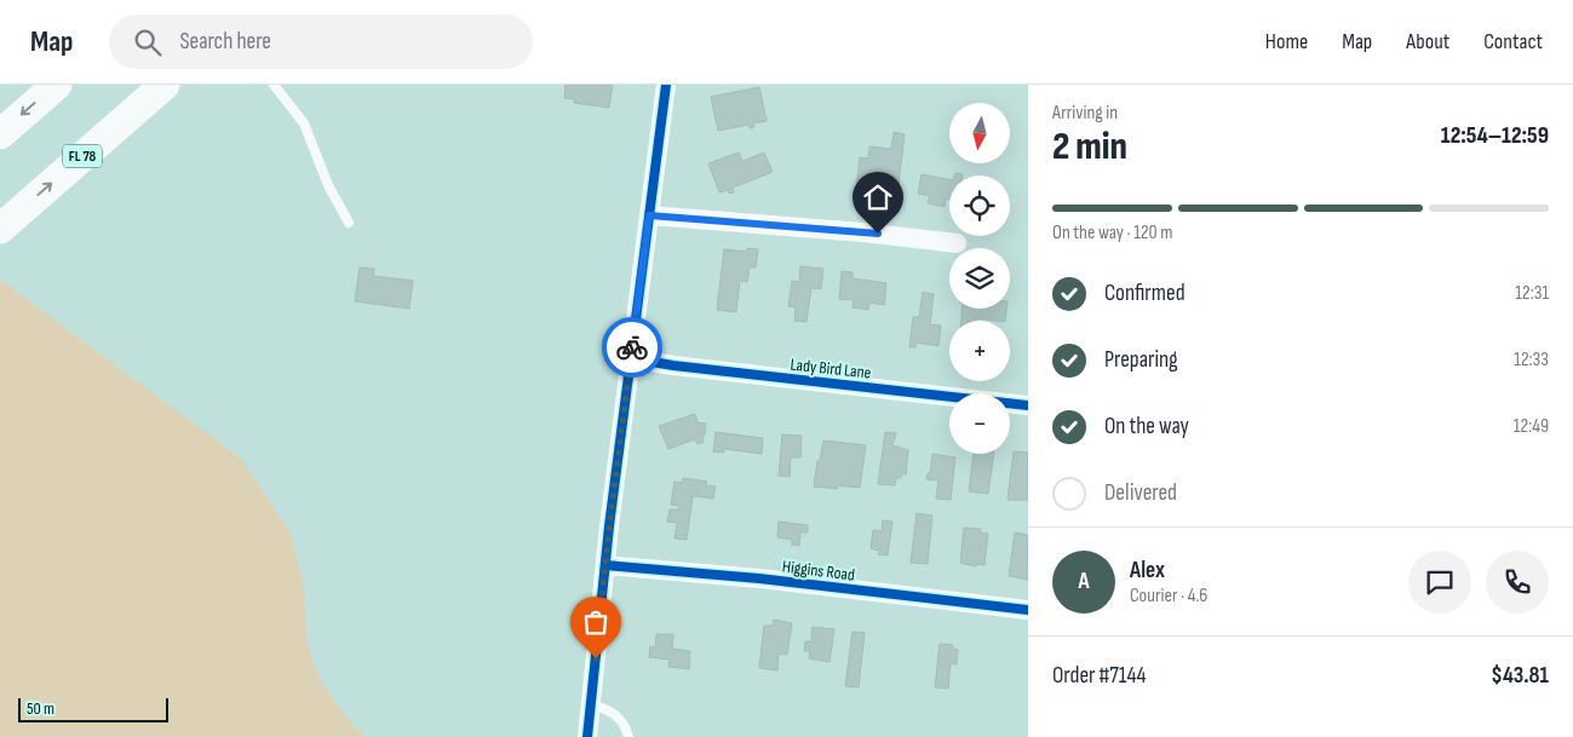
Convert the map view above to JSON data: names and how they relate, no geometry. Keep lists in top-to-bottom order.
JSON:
{
  "streets": {
    "main road": ["FL 78"],
    "street": ["Lady Bird Lane", "Higgins Road"]
  },
  "scale_bar": "50 m",
  "north": "bottom",
  "page": {
    "header": "Map",
    "search": "Search here",
    "nav": [
      "Home",
      "Map",
      "About",
      "Contact"
    ],
    "heading": ["2 min", "Arriving in", "12:54–12:59"],
    "panel": [
      "Alex",
      "Courier · 4.6",
      "Order #7144",
      "$43.81"
    ],
    "map_buttons": ["+", "−"],
    "bar": "On the way · 120 m",
    "list": [
      ["Confirmed", "12:31"],
      ["Preparing", "12:33"],
      ["On the way", "12:49"],
      "Delivered"
    ],
    "round": "A",
    "scale": "50 m"
  }
}
